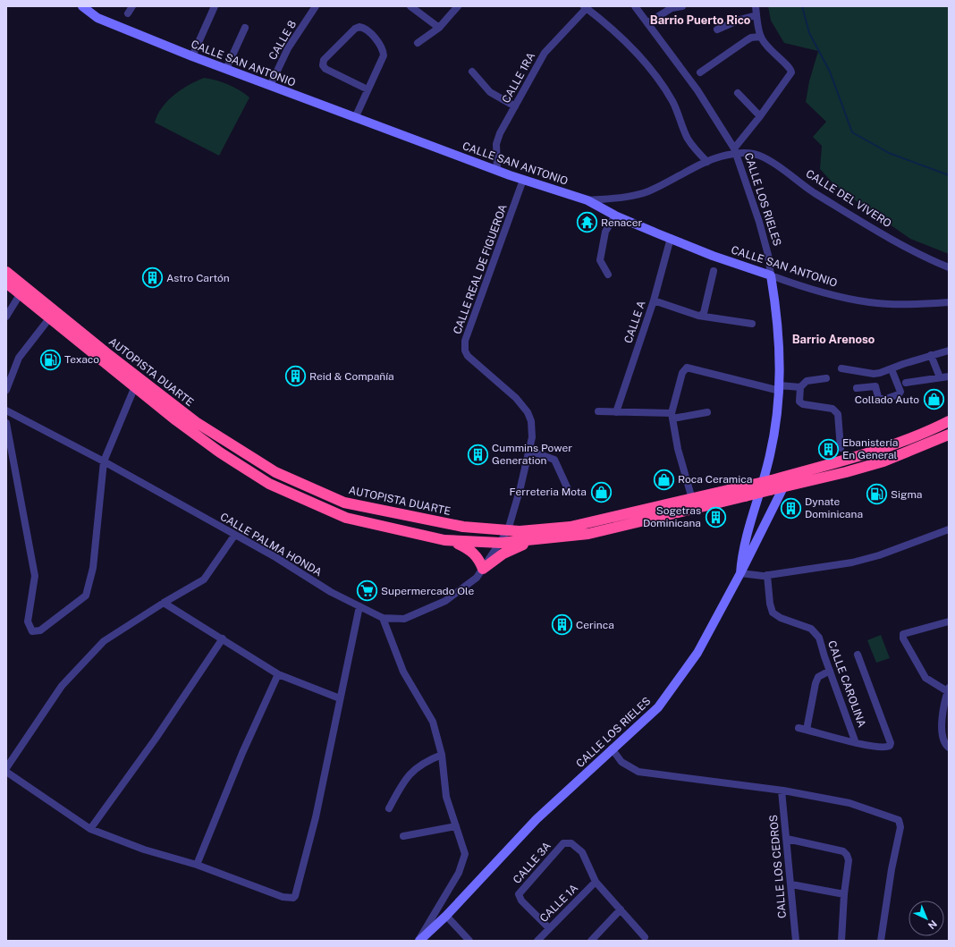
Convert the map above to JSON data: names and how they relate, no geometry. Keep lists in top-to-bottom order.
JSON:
{
  "streets": {
    "highway": ["AUTOPISTA DUARTE"],
    "street": [
      "CALLE 8",
      "CALLE SAN ANTONIO",
      "CALLE 1RA",
      "CALLE DEL VIVERO",
      "CALLE LOS RIELES",
      "CALLE REAL DE FIGUEROA",
      "CALLE A",
      "CALLE PALMA HONDA",
      "CALLE CAROLINA",
      "CALLE 3A",
      "CALLE LOS CEDROS",
      "CALLE 1A"
    ]
  },
  "crossings": [
    ["CALLE 8", "CALLE SAN ANTONIO"],
    ["CALLE SAN ANTONIO", "CALLE 1RA"],
    ["CALLE SAN ANTONIO", "CALLE DEL VIVERO"],
    ["CALLE SAN ANTONIO", "CALLE LOS RIELES"],
    ["CALLE SAN ANTONIO", "CALLE REAL DE FIGUEROA"],
    ["CALLE SAN ANTONIO", "CALLE A"],
    ["CALLE DEL VIVERO", "CALLE LOS RIELES"],
    ["CALLE LOS RIELES", "AUTOPISTA DUARTE"],
    ["CALLE REAL DE FIGUEROA", "AUTOPISTA DUARTE"],
    ["CALLE REAL DE FIGUEROA", "CALLE PALMA HONDA"],
    ["AUTOPISTA DUARTE", "CALLE PALMA HONDA"],
    ["CALLE 3A", "CALLE 1A"]
  ],
  "districts": ["Barrio Puerto Rico", "Barrio Arenoso"],
  "places": {
    "temple": ["Renacer"],
    "building": [
      "Astro Cartón",
      "Reid & Compañía",
      "Ebanistería En General",
      "Cummins Power Generation",
      "Dynate Dominicana",
      "Sogetras Dominicana",
      "Cerinca"
    ],
    "fuel station": ["Texaco", "Sigma"],
    "shop": ["Collado Auto", "Roca Ceramica", "Ferreteria Mota"],
    "supermarket": ["Supermercado Ole"]
  },
  "north": "bottom right"
}
